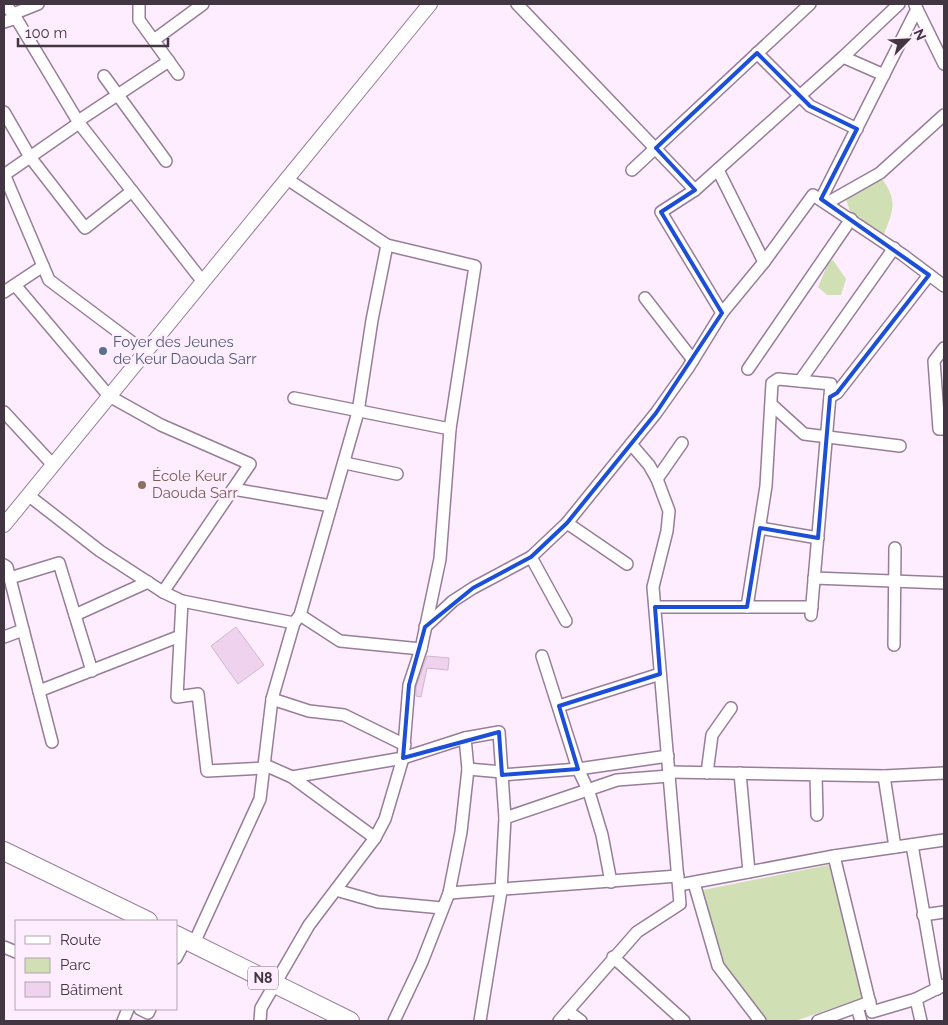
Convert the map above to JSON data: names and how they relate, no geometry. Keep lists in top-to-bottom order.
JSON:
{
  "streets": {
    "main road": ["N8"]
  },
  "places": ["Foyer des Jeunes de Keur Daouda Sarr", "École Keur Daouda Sarr"],
  "legend": ["Route", "Parc", "Bâtiment"],
  "scale_bar": "100 m",
  "north": "top right"
}
